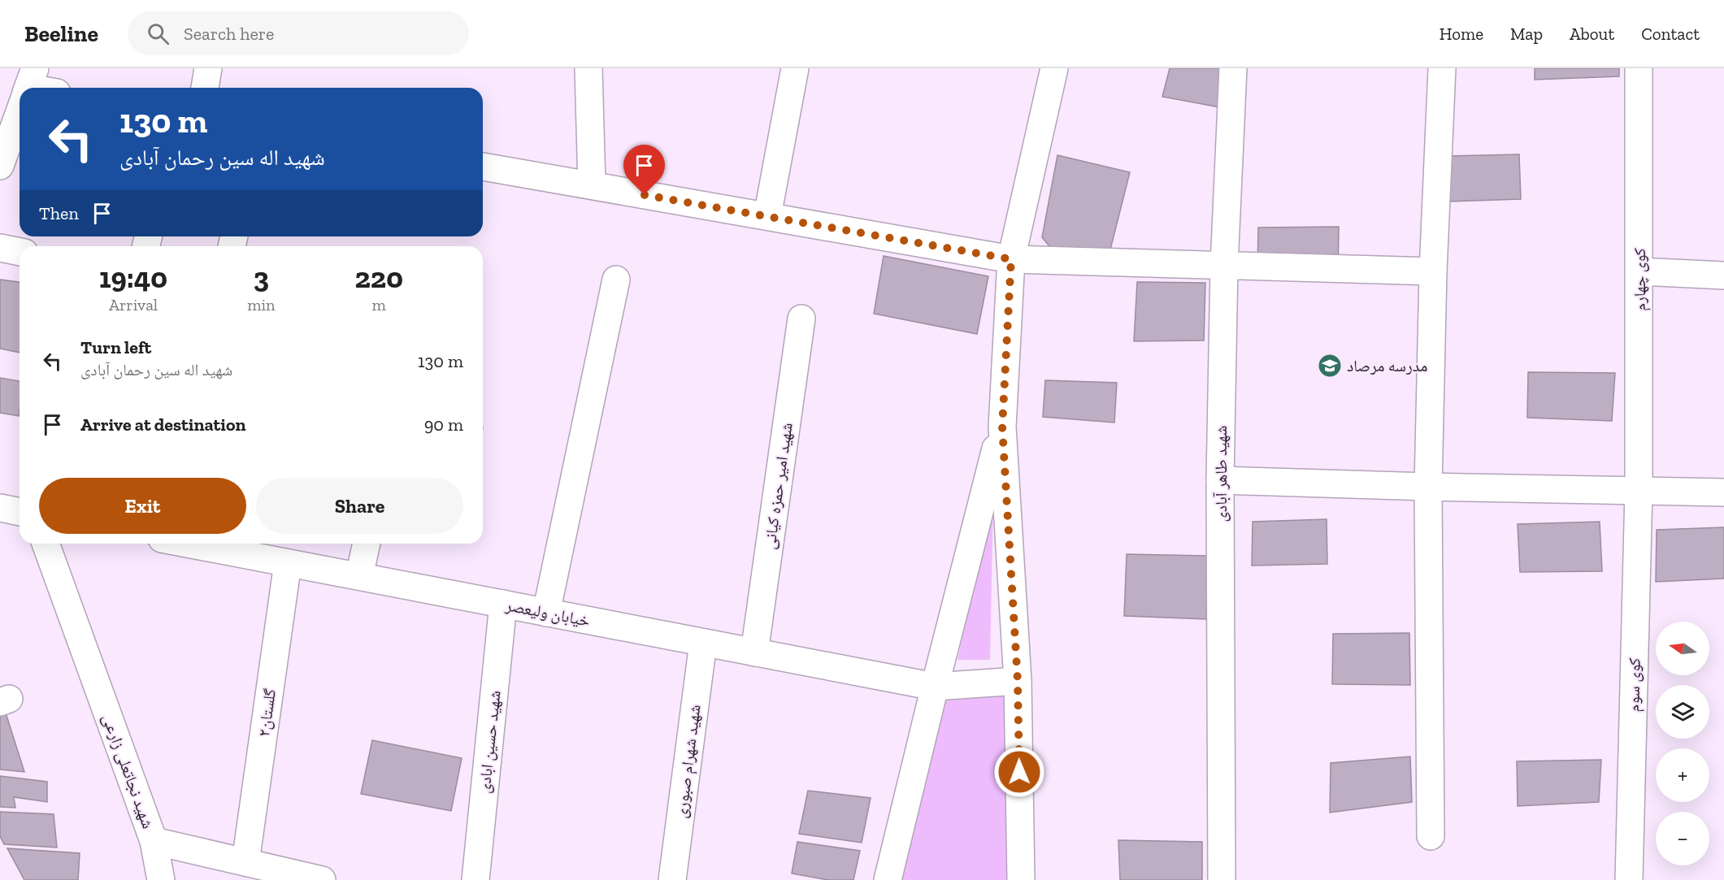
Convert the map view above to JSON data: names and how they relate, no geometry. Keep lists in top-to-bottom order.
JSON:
{
  "streets": {
    "street": [
      "کوی چهارم",
      "شهید طاهر آبادی",
      "شهید امیر حمزه کیانی",
      "خیابان ولیعصر",
      "کوی سوم",
      "گلستان۲",
      "شهید حسین ابادی",
      "شهید شهرام صبوری",
      "شهید نجاتعلی زارعی"
    ]
  },
  "crossings": [
    ["کوی چهارم", "کوی سوم"],
    ["شهید امیر حمزه کیانی", "خیابان ولیعصر"],
    ["خیابان ولیعصر", "گلستان۲"],
    ["خیابان ولیعصر", "شهید حسین ابادی"],
    ["خیابان ولیعصر", "شهید شهرام صبوری"],
    ["گلستان۲", "شهید نجاتعلی زارعی"]
  ],
  "places": {
    "school or university": ["مدرسه مرصاد"]
  },
  "north": "left",
  "page": {
    "header": "Beeline",
    "search": "Search here",
    "nav": [
      "Home",
      "Map",
      "About",
      "Contact"
    ],
    "turn": ["130 m", "شهید اله سین رحمان آبادی"],
    "then": "Then",
    "eta": [
      "19:40",
      "Arrival",
      "3",
      "min",
      "220",
      "m"
    ],
    "list": [
      {
        "name": "Turn left",
        "note": "شهید اله سین رحمان آبادی",
        "value": "130 m"
      },
      {
        "name": "Arrive at destination",
        "value": "90 m"
      }
    ],
    "buttons": ["Exit", "Share"],
    "map_buttons": ["+", "−"]
  }
}
